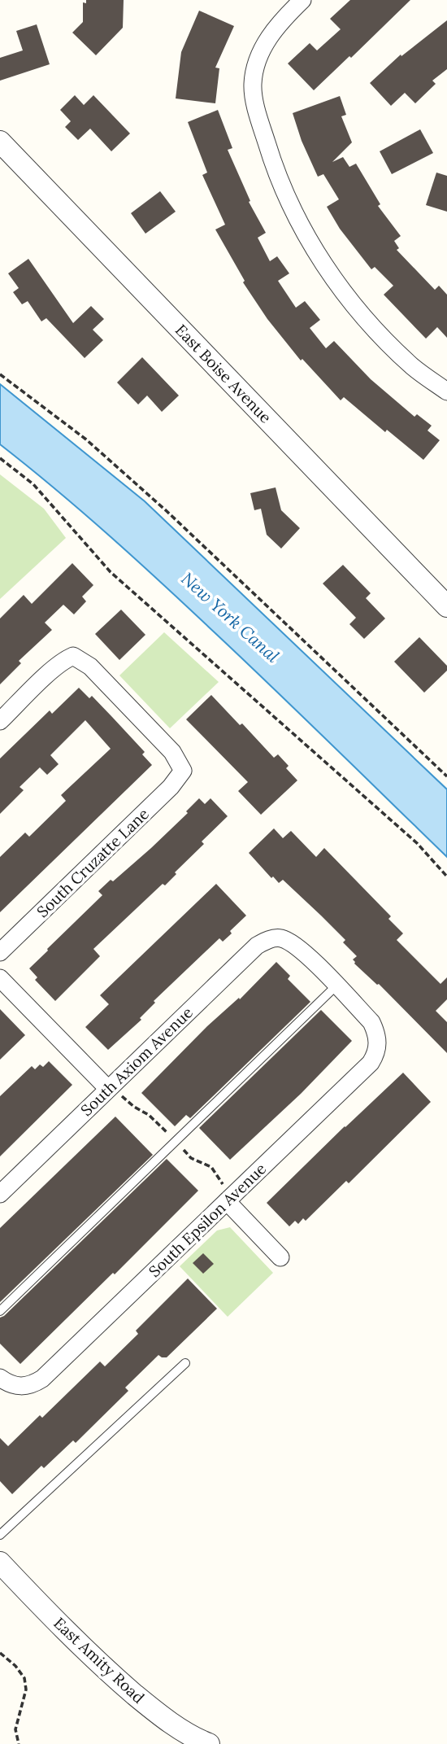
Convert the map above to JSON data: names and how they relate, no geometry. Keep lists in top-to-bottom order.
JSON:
{
  "streets": {
    "street": [
      "East Boise Avenue",
      "South Cruzatte Lane",
      "South Axiom Avenue",
      "South Epsilon Avenue",
      "East Amity Road"
    ]
  },
  "crossings": [
    ["South Axiom Avenue", "South Epsilon Avenue"]
  ],
  "water": ["New York Canal"]
}
